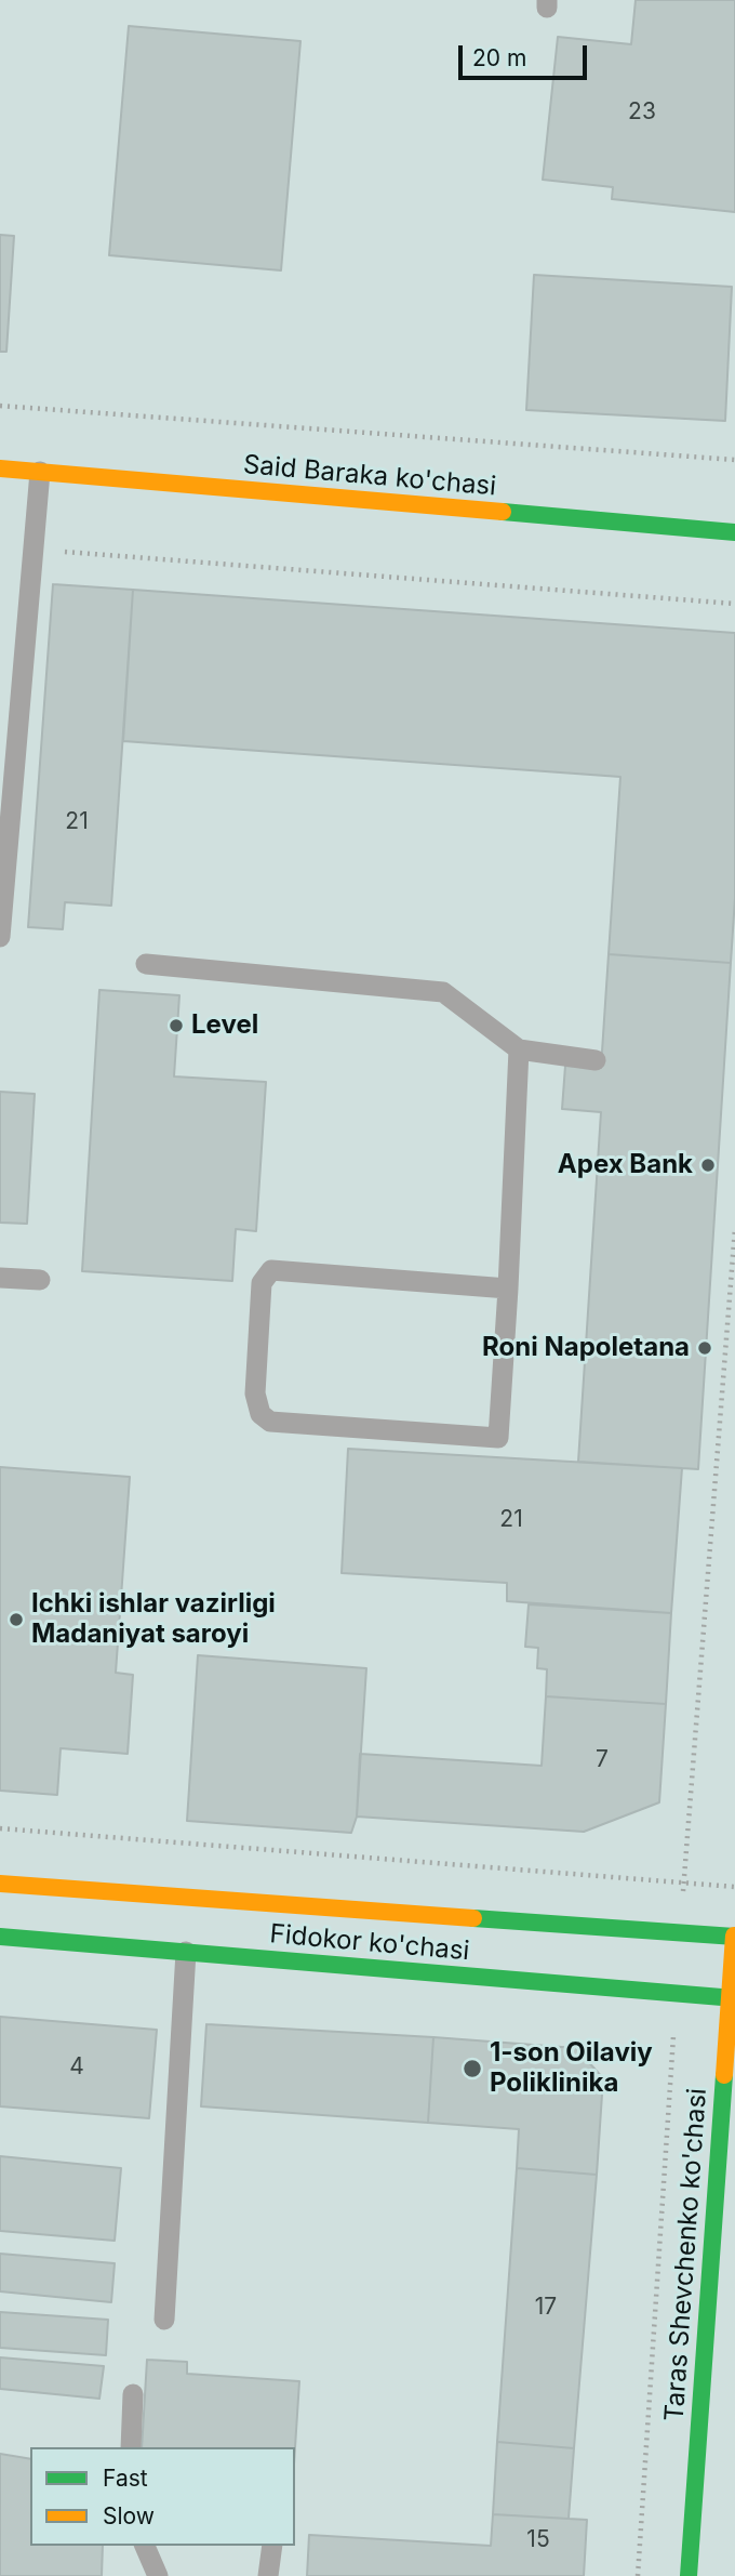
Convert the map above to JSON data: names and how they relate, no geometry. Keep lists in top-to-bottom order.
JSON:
{
  "streets": {
    "main road": ["Said Baraka ko'chasi", "Fidokor ko'chasi", "Taras Shevchenko ko'chasi"]
  },
  "crossings": [
    ["Fidokor ko'chasi", "Taras Shevchenko ko'chasi"]
  ],
  "places": [
    "Level",
    "Apex Bank",
    "Roni Napoletana",
    "Ichki ishlar vazirligi Madaniyat saroyi",
    "1-son Oilaviy Poliklinika"
  ],
  "house_numbers": [
    "23",
    "21",
    "21",
    "7",
    "4",
    "17",
    "15"
  ],
  "legend": ["Fast", "Slow"],
  "scale_bar": "20 m"
}
